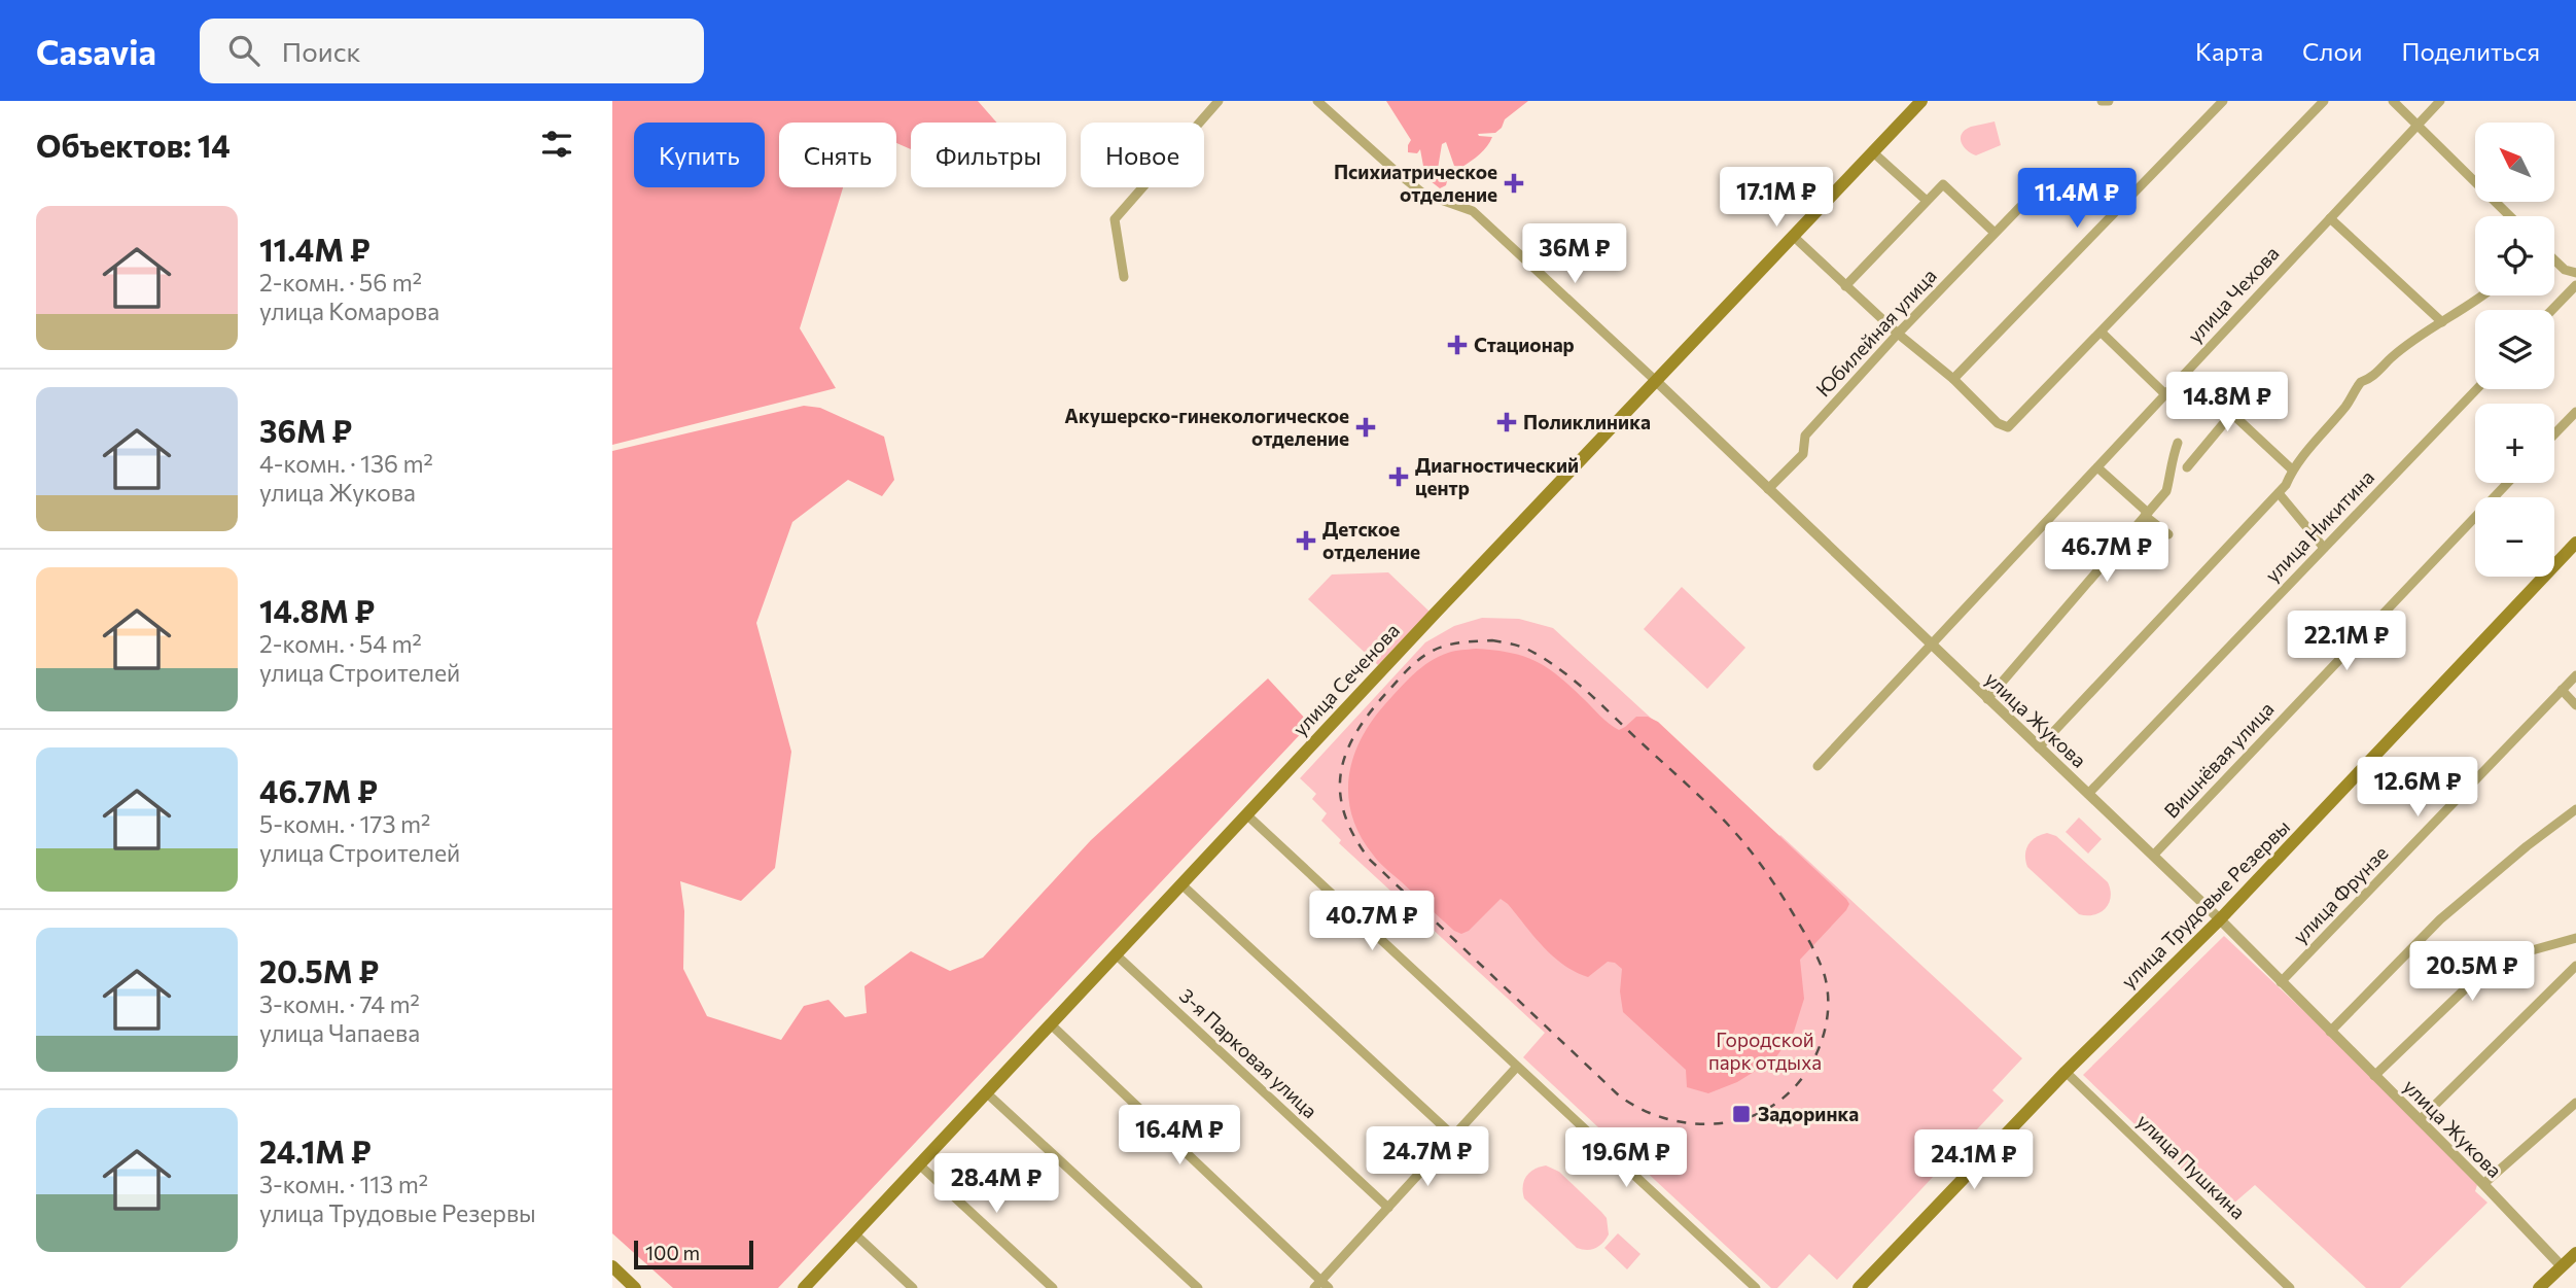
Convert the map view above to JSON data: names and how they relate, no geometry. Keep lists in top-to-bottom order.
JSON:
{
  "streets": {
    "main road": ["улица Сеченова", "улица Трудовые Резервы"],
    "street": [
      "улица Чехова",
      "Юбилейная улица",
      "улица Никитина",
      "улица Жукова",
      "Вишнёвая улица",
      "улица Фрунзе",
      "3-я Парковая улица",
      "улица Пушкина"
    ]
  },
  "crossings": [
    ["улица Чехова", "улица Жукова"],
    ["Юбилейная улица", "улица Жукова"],
    ["улица Никитина", "улица Жукова"],
    ["улица Сеченова", "улица Жукова"],
    ["улица Сеченова", "3-я Парковая улица"],
    ["улица Жукова", "Вишнёвая улица"],
    ["улица Жукова", "улица Фрунзе"],
    ["улица Жукова", "улица Трудовые Резервы"],
    ["улица Трудовые Резервы", "улица Пушкина"]
  ],
  "parks": ["Городской парк отдыха"],
  "places": {
    "health": [
      "Психиатрическое отделение",
      "Стационар",
      "Поликлиника",
      "Акушерско-гинекологическое отделение",
      "Диагностический центр",
      "Детское отделение"
    ],
    "transit": ["Задоринка"]
  },
  "scale_bar": "100 m",
  "north": "top left",
  "page": {
    "header": "Casavia",
    "search": "Поиск",
    "nav": ["Карта", "Слои", "Поделиться"],
    "heading": "Объектов: 14",
    "map_buttons": ["+", "−"],
    "chip": [
      "Купить",
      "Снять",
      "Фильтры",
      "Новое"
    ],
    "price": [
      "17.1M ₽",
      "11.4M ₽",
      "36M ₽",
      "14.8M ₽",
      "46.7M ₽",
      "22.1M ₽",
      "12.6M ₽",
      "40.7M ₽",
      "20.5M ₽",
      "16.4M ₽",
      "24.7M ₽",
      "19.6M ₽",
      "24.1M ₽",
      "28.4M ₽"
    ],
    "list": [
      {
        "name": "11.4M ₽",
        "note": "2-комн. · 56 m² · улица Комарова"
      },
      {
        "name": "36M ₽",
        "note": "4-комн. · 136 m² · улица Жукова"
      },
      {
        "name": "14.8M ₽",
        "note": "2-комн. · 54 m² · улица Строителей"
      },
      {
        "name": "46.7M ₽",
        "note": "5-комн. · 173 m² · улица Строителей"
      },
      {
        "name": "20.5M ₽",
        "note": "3-комн. · 74 m² · улица Чапаева"
      },
      {
        "name": "24.1M ₽",
        "note": "3-комн. · 113 m² · улица Трудовые Резервы"
      }
    ],
    "scale": "100 m"
  }
}
